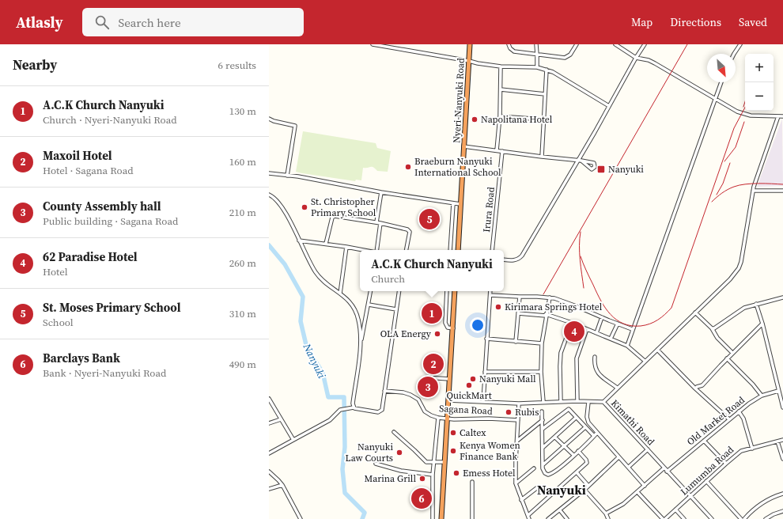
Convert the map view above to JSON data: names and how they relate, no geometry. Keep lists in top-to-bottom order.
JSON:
{
  "streets": {
    "highway": ["Nyeri-Nanyuki Road"],
    "street": [
      "Irura Road",
      "Sagana Road",
      "Old Market Road",
      "Kimathi Road",
      "Lumumba Road"
    ]
  },
  "crossings": [
    ["Old Market Road", "Kimathi Road"],
    ["Kimathi Road", "Lumumba Road"]
  ],
  "districts": ["Nanyuki"],
  "water": ["Nanyuki"],
  "places": {
    "other": [
      "Napolitana Hotel",
      "Braeburn Nanyuki International School",
      "St. Christopher Primary School",
      "Kirimara Springs Hotel",
      "OLA Energy",
      "Nanyuki Mall",
      "QuickMart",
      "Rubis",
      "Caltex",
      "Kenya Women Finance Bank",
      "Nanyuki Law Courts",
      "Emess Hotel",
      "Marina Grill"
    ],
    "transit": ["Nanyuki"]
  },
  "north": "bottom right",
  "page": {
    "header": "Atlasly",
    "search": "Search here",
    "nav": ["Map", "Directions", "Saved"],
    "heading": ["Nearby", "6 results"],
    "map_buttons": ["+", "−"],
    "list": [
      {
        "mark": "1",
        "name": "A.C.K Church Nanyuki",
        "note": "Church · Nyeri-Nanyuki Road",
        "value": "130 m"
      },
      {
        "mark": "2",
        "name": "Maxoil Hotel",
        "note": "Hotel · Sagana Road",
        "value": "160 m"
      },
      {
        "mark": "3",
        "name": "County Assembly hall",
        "note": "Public building · Sagana Road",
        "value": "210 m"
      },
      {
        "mark": "4",
        "name": "62 Paradise Hotel",
        "note": "Hotel",
        "value": "260 m"
      },
      {
        "mark": "5",
        "name": "St. Moses Primary School",
        "note": "School",
        "value": "310 m"
      },
      {
        "mark": "6",
        "name": "Barclays Bank",
        "note": "Bank · Nyeri-Nanyuki Road",
        "value": "490 m"
      }
    ],
    "pins": [
      "5",
      "1",
      "4",
      "2",
      "3",
      "6"
    ],
    "popup": ["A.C.K Church Nanyuki", "Church"]
  }
}
